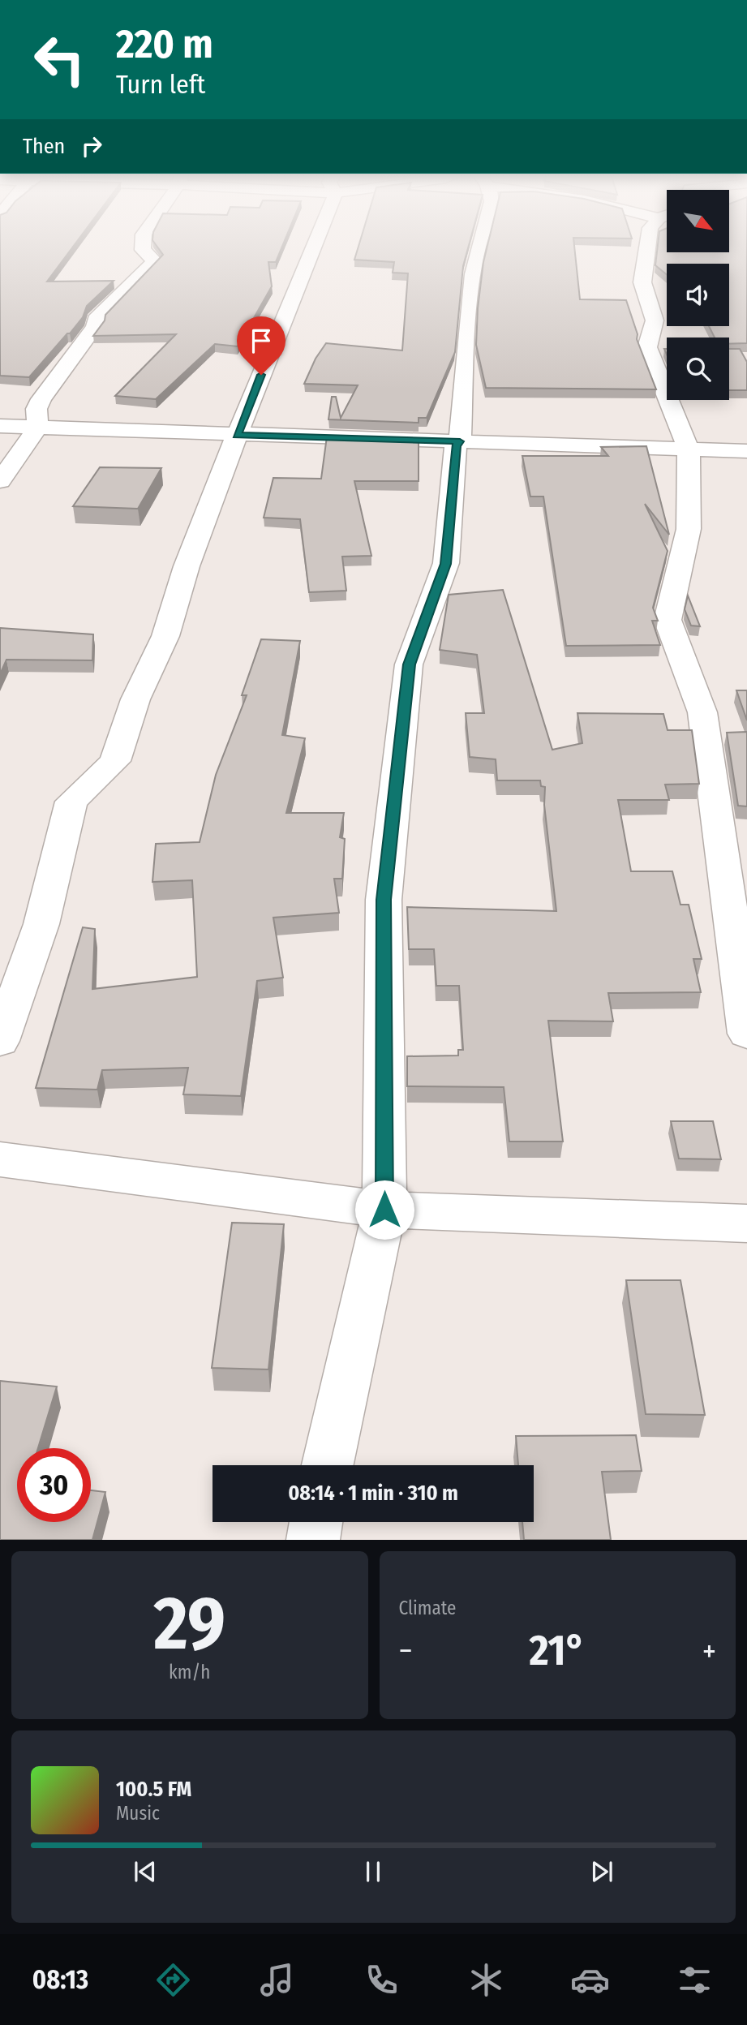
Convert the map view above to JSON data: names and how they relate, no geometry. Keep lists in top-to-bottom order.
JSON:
{
  "north": "bottom right",
  "page": {
    "turn": ["220 m", "Turn left"],
    "then": "Then",
    "limit": "30",
    "trip": "08:14 · 1 min · 310 m",
    "tile": [
      ["29", "km/h"],
      "Climate"
    ],
    "heat": ["−", "21°", "+"],
    "song": ["100.5 FM", "Music"],
    "tabs": "08:13"
  }
}
